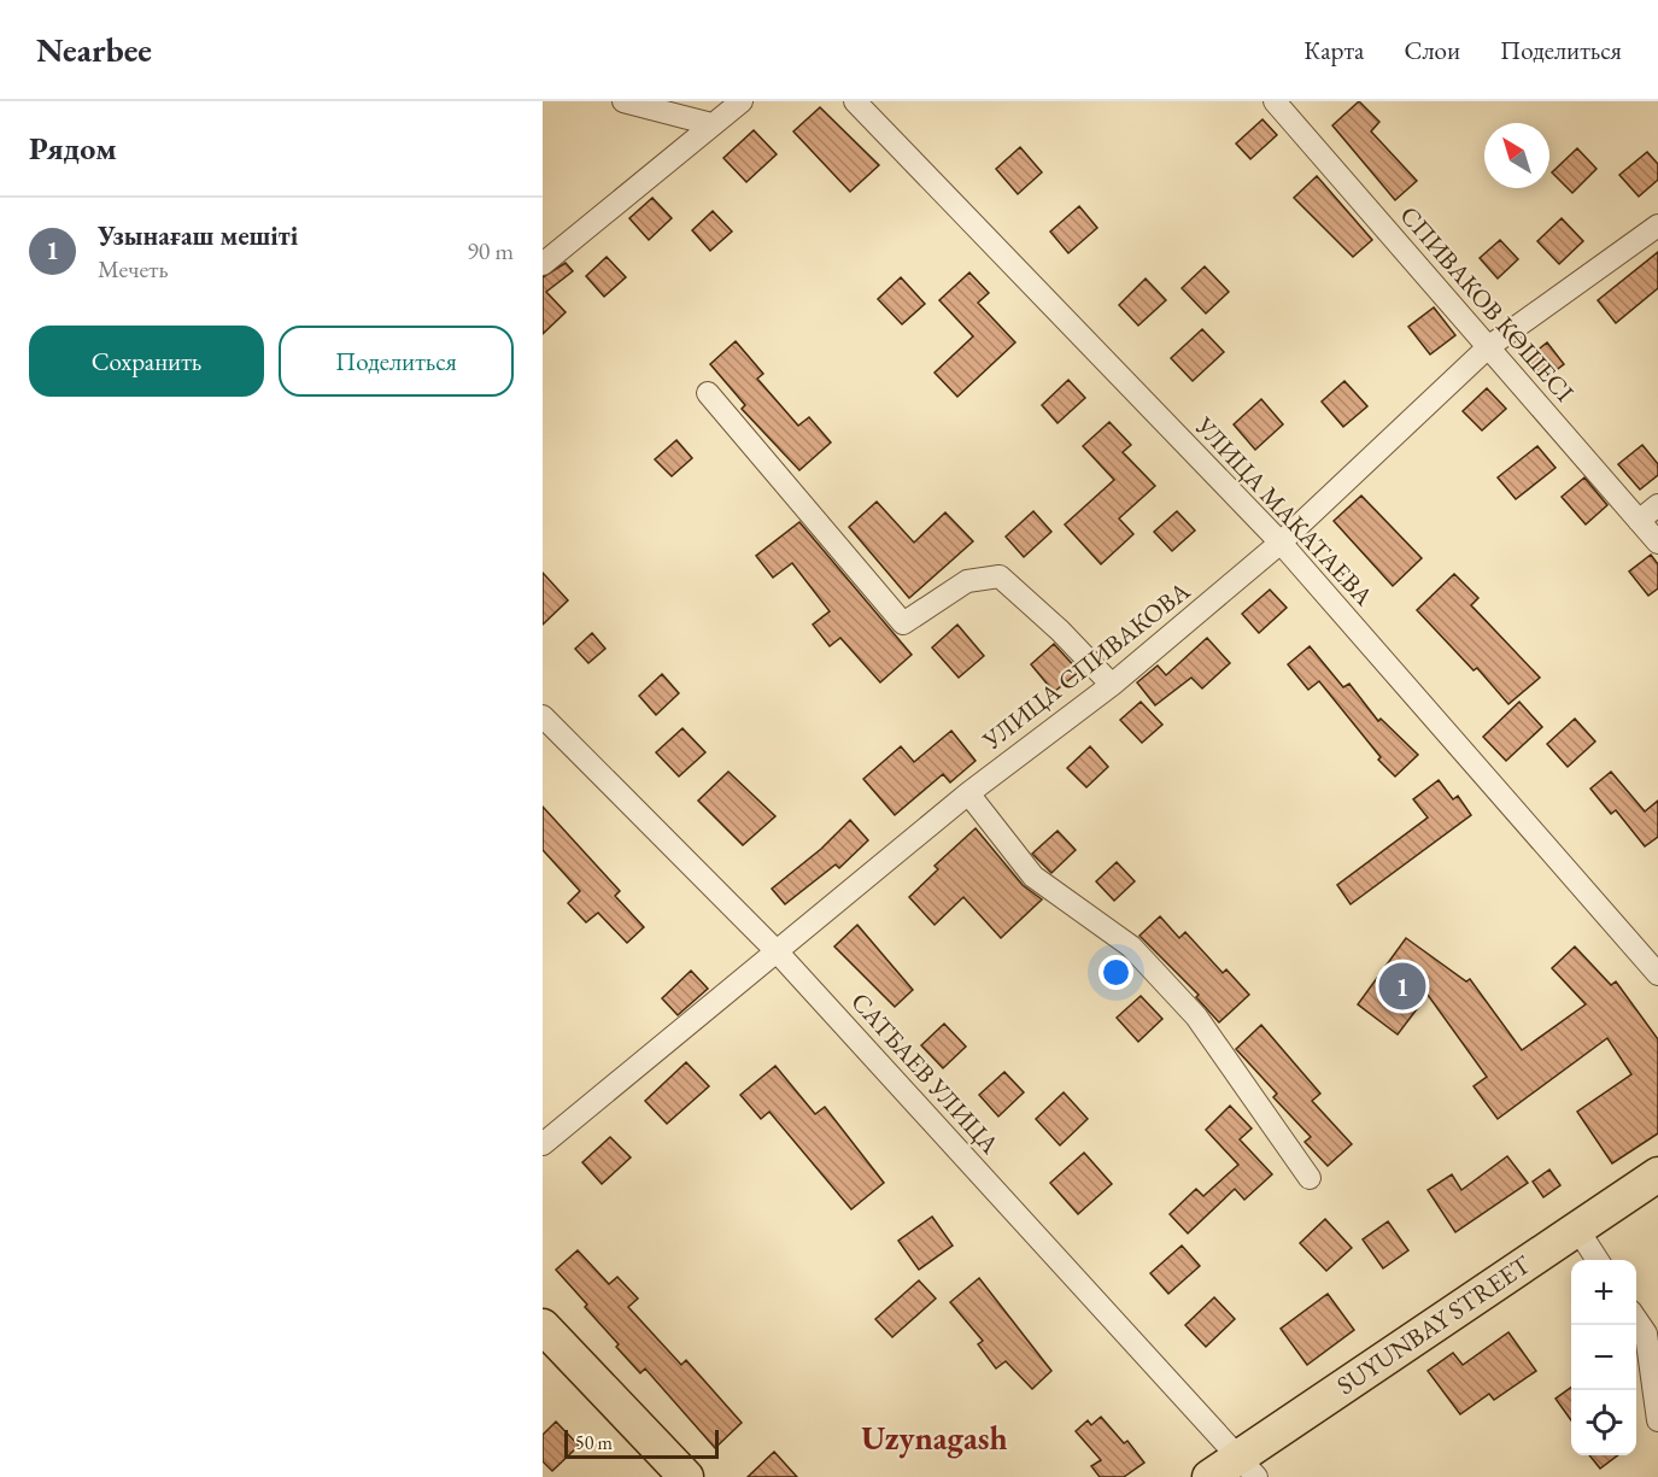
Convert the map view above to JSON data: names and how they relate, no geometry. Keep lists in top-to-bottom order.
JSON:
{
  "streets": {
    "main road": ["SUYUNBAY STREET"],
    "street": [
      "СПИВАКОВ КӨШЕСІ",
      "УЛИЦА МАКАТАЕВА",
      "УЛИЦА СПИВАКОВА",
      "САТБАЕВ УЛИЦА"
    ]
  },
  "crossings": [
    ["СПИВАКОВ КӨШЕСІ", "УЛИЦА СПИВАКОВА"],
    ["УЛИЦА МАКАТАЕВА", "УЛИЦА СПИВАКОВА"],
    ["УЛИЦА СПИВАКОВА", "САТБАЕВ УЛИЦА"],
    ["САТБАЕВ УЛИЦА", "SUYUNBAY STREET"]
  ],
  "districts": ["Uzynagash"],
  "scale_bar": "50 m",
  "north": "top left",
  "page": {
    "header": "Nearbee",
    "nav": ["Карта", "Слои", "Поделиться"],
    "heading": "Рядом",
    "list": [
      {
        "mark": "1",
        "name": "Узынағаш мешіті",
        "note": "Мечеть",
        "value": "90 m"
      }
    ],
    "buttons": ["Сохранить", "Поделиться"],
    "pins": "1",
    "map_buttons": ["+", "−"],
    "scale": "50 m"
  }
}
